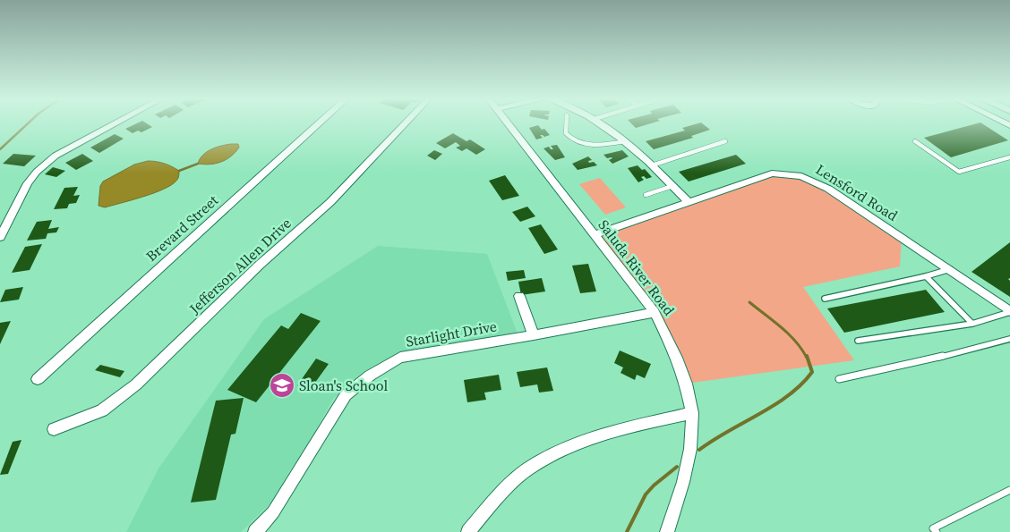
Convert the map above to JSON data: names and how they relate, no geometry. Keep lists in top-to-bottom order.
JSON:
{
  "streets": {
    "street": [
      "Lensford Road",
      "Brevard Street",
      "Jefferson Allen Drive",
      "Saluda River Road",
      "Starlight Drive"
    ]
  },
  "crossings": [
    ["Lensford Road", "Saluda River Road"],
    ["Saluda River Road", "Starlight Drive"]
  ],
  "places": {
    "school or university": ["Sloan's School"]
  }
}
